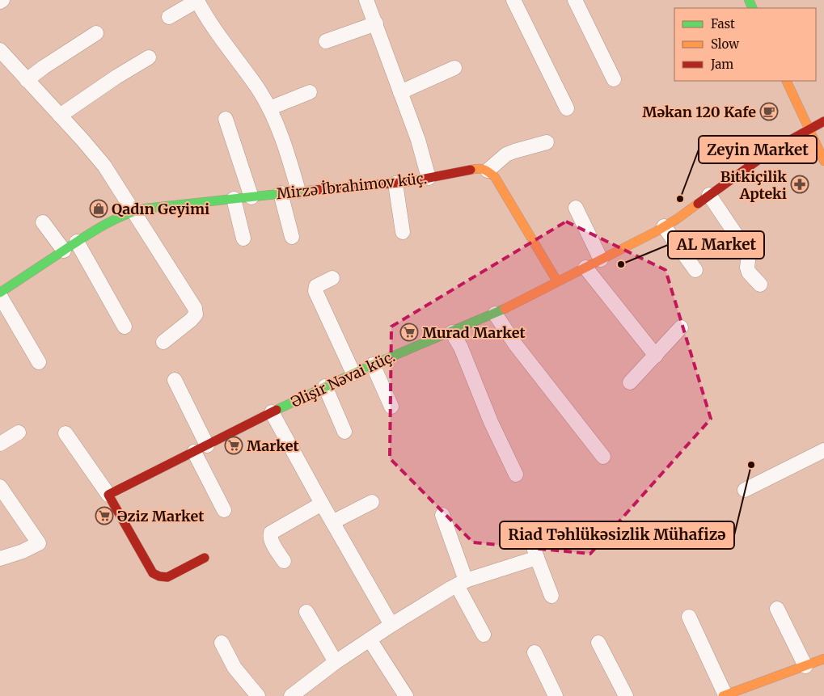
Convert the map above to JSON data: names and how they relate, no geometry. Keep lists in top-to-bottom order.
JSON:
{
  "streets": {
    "street": ["Mirzə İbrahimov küç.", "Əlişir Nəvai küç."]
  },
  "places": {
    "cafe": ["Məkan 120 Kafe"],
    "pharmacy": ["Bitkiçilik Apteki"],
    "other": ["Zeyin Market", "AL Market", "Riad Təhlükəsizlik Mühafizə"],
    "shop": ["Qadın Geyimi"],
    "supermarket": ["Murad Market", "Market", "Əziz Market"]
  },
  "legend": ["Fast", "Slow", "Jam"]
}
